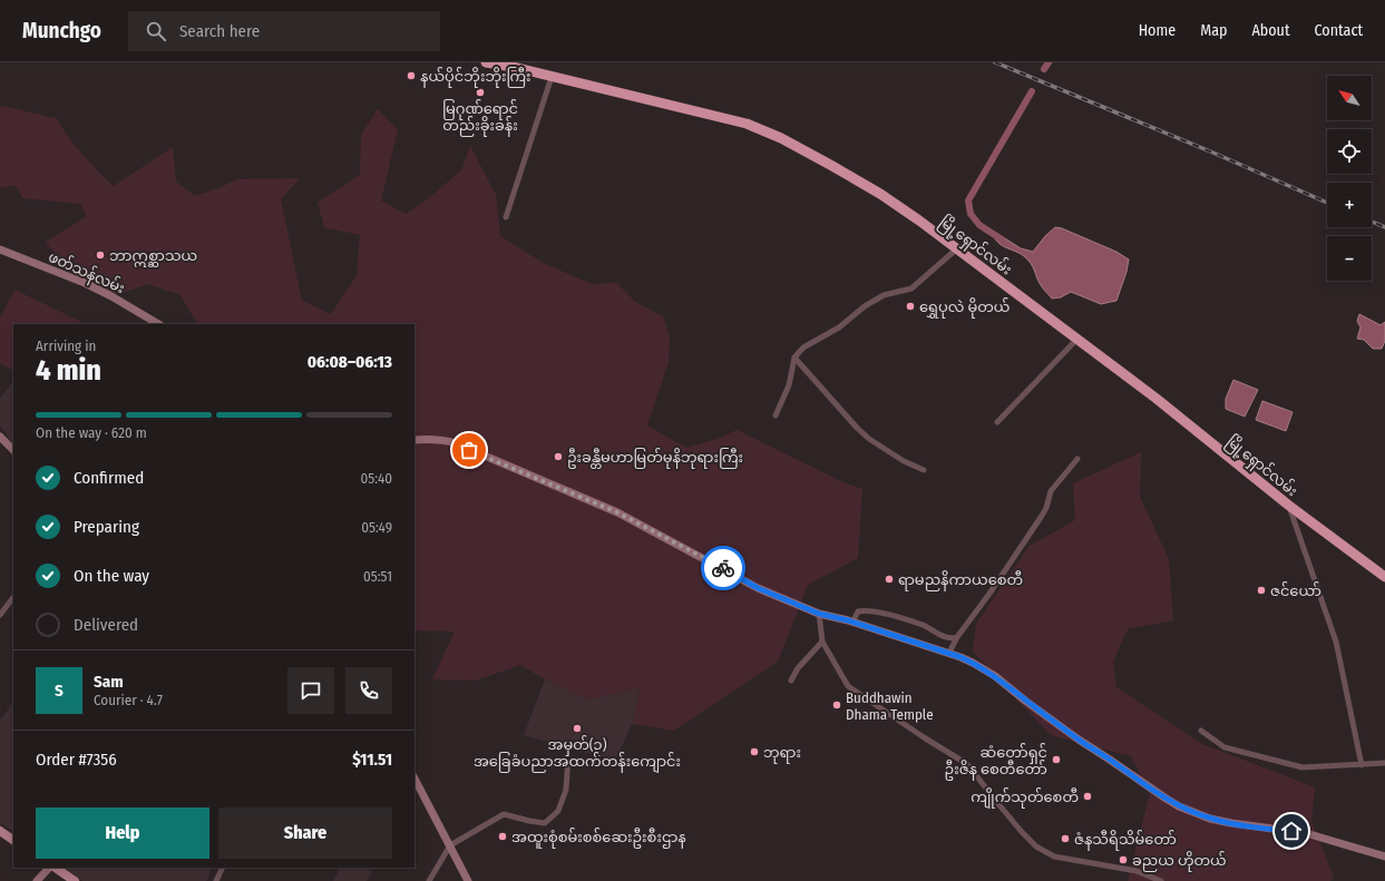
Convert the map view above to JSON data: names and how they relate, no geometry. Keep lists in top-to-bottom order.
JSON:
{
  "streets": {
    "highway": ["မြို့ရှောင်လမ်း"],
    "street": ["ဖတ်သန်လမ်း"]
  },
  "places": [
    "နယ်ပိုင်ဘိုးဘိုးကြီး",
    "မြဂုဏ်ရောင် တည်းခိုးခန်း",
    "ဘာဣစ္ဆာသယ",
    "ရွှေပုလဲ မိုတယ်",
    "ဦးခန္တီမဟာမြတ်မုနိဘုရားကြီး",
    "ရာမညနိကာယစေတီ",
    "ဇင်ယော်",
    "Buddhawin Dhama Temple",
    "အမှတ်(၃) အခြေခံပညာအထက်တန်းကျောင်း",
    "ဘုရား",
    "ဆံတော်ရှင် ဦးဇိန စေတီတော်",
    "ကျိုက်သုတ်စေတီ",
    "အထူးစုံစမ်းစစ်ဆေးဦးစီးဌာန",
    "ဇံနသီရိသိမ်တော်",
    "ခညယ ဟိုတယ်"
  ],
  "north": "top left",
  "page": {
    "header": "Munchgo",
    "search": "Search here",
    "nav": [
      "Home",
      "Map",
      "About",
      "Contact"
    ],
    "map_buttons": ["+", "−"],
    "heading": ["4 min", "Arriving in", "06:08–06:13"],
    "panel": [
      "Sam",
      "Courier · 4.7",
      "Order #7356",
      "$11.51"
    ],
    "bar": "On the way · 620 m",
    "list": [
      ["Confirmed", "05:40"],
      ["Preparing", "05:49"],
      ["On the way", "05:51"],
      "Delivered"
    ],
    "round": "S",
    "buttons": ["Help", "Share"]
  }
}
